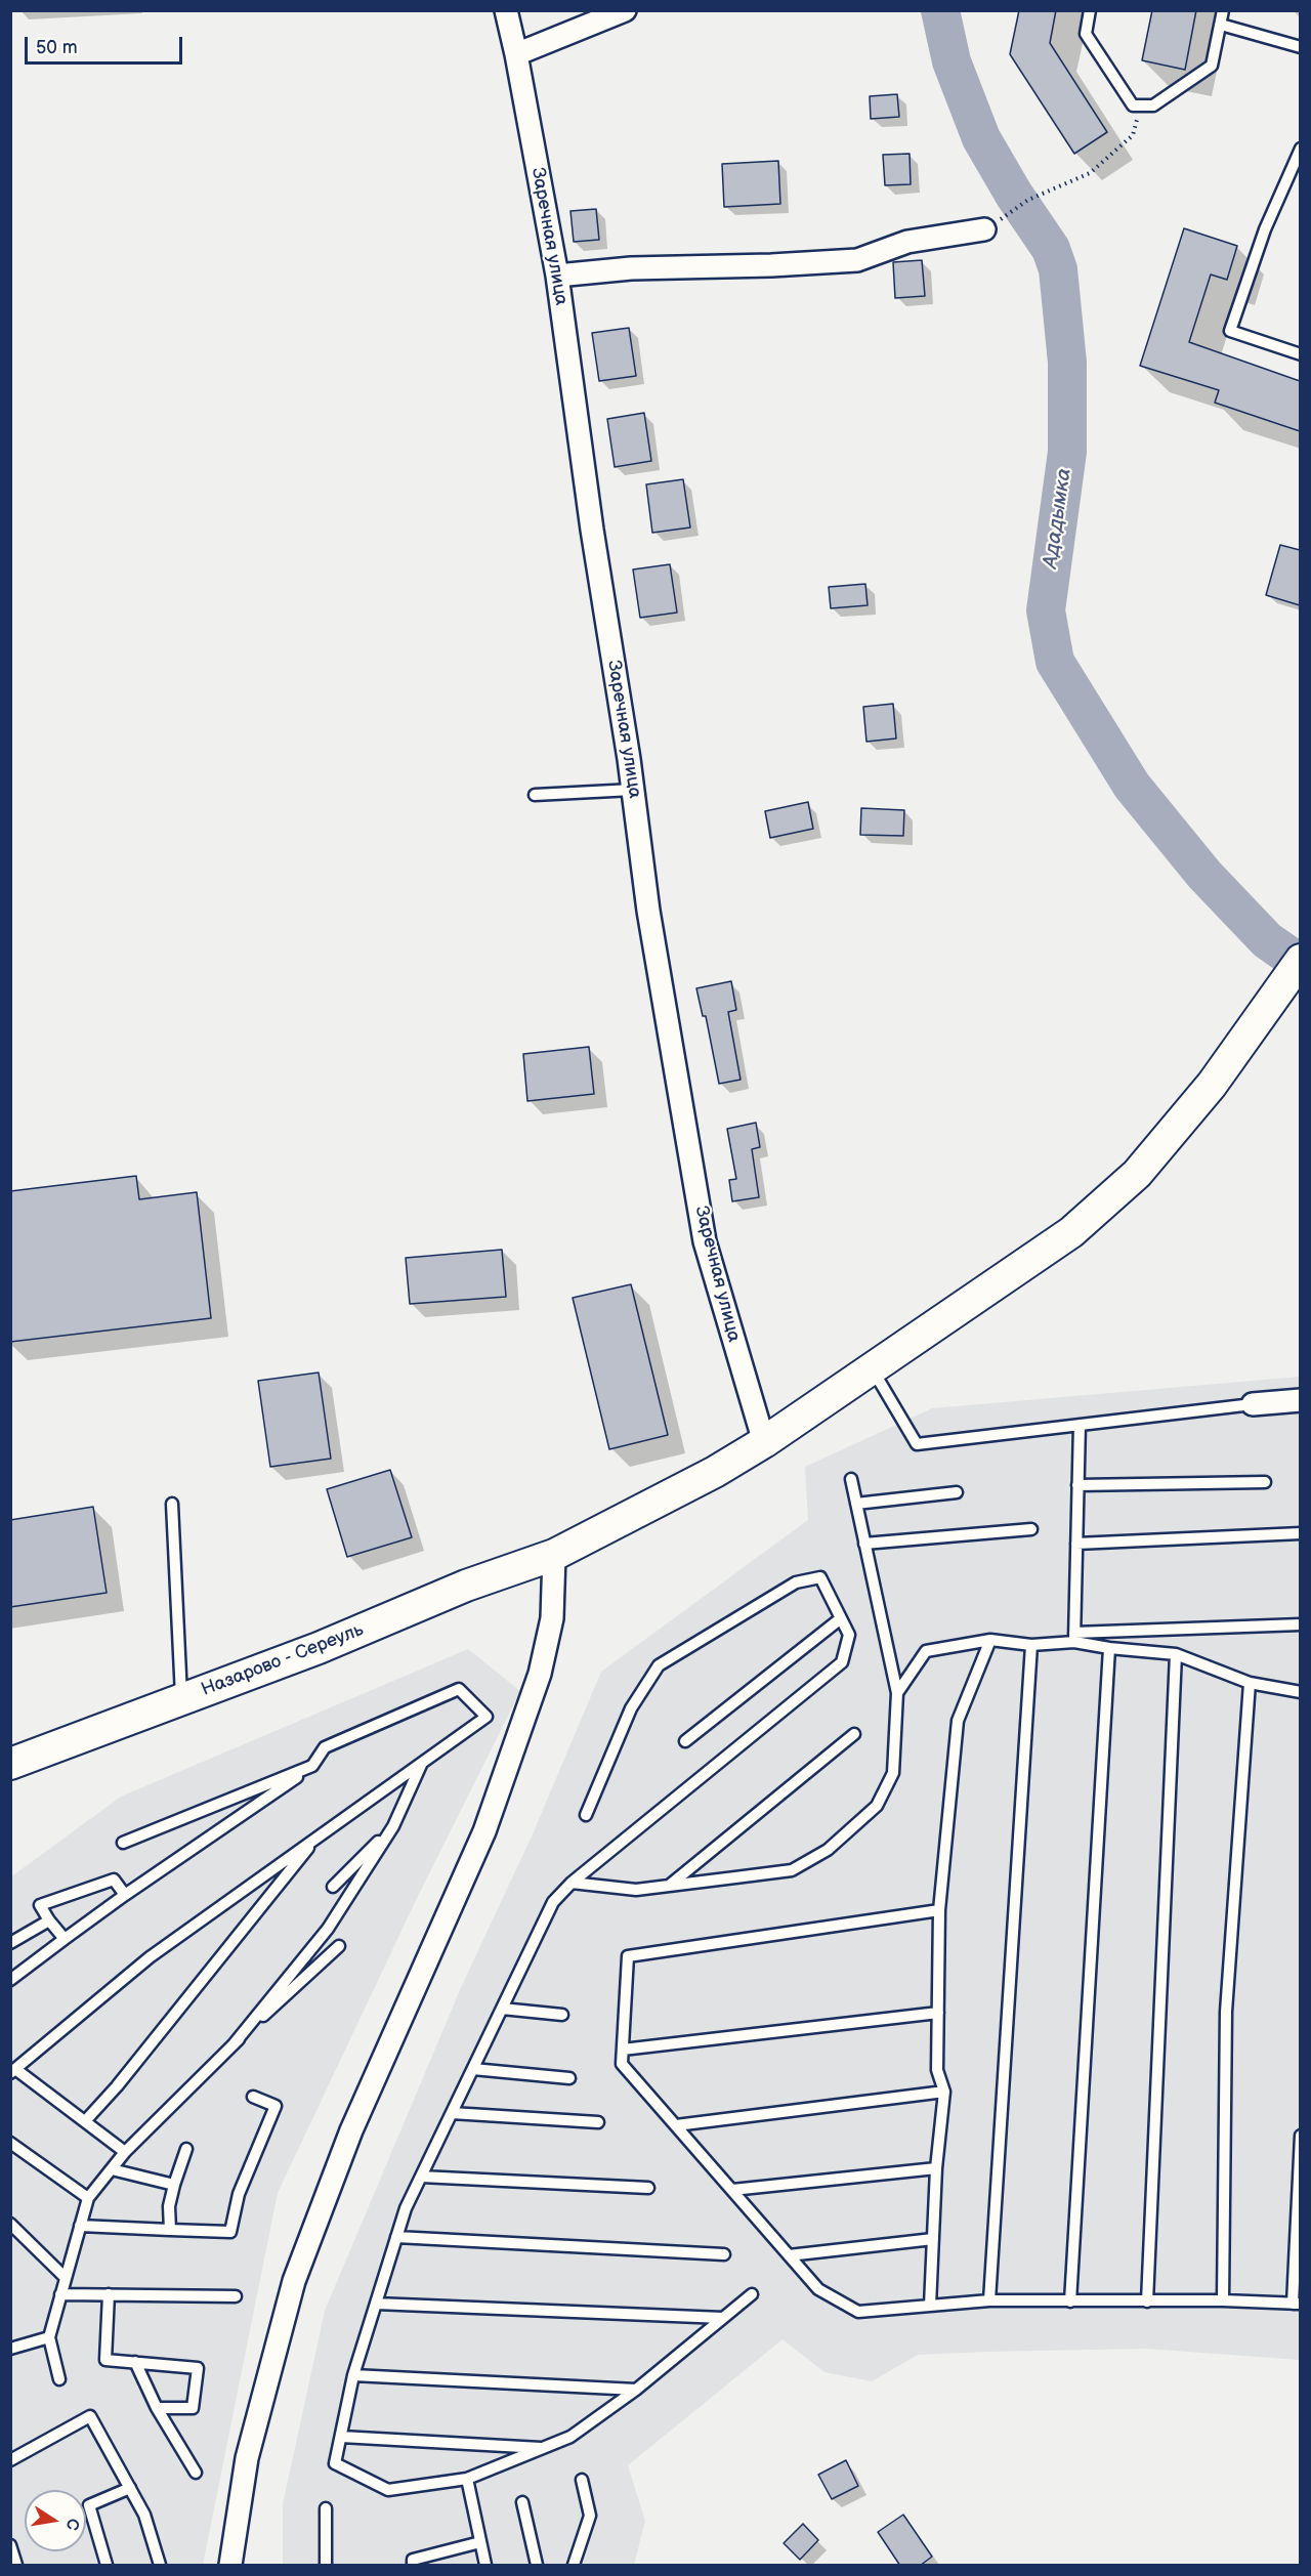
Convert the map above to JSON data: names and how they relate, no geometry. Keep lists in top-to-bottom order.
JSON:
{
  "streets": {
    "street": ["Заречная улица", "Назарово - Сереуль"]
  },
  "crossings": [
    ["Заречная улица", "Назарово - Сереуль"]
  ],
  "water": ["Ададымка"],
  "scale_bar": "50 m",
  "north": "right"
}
